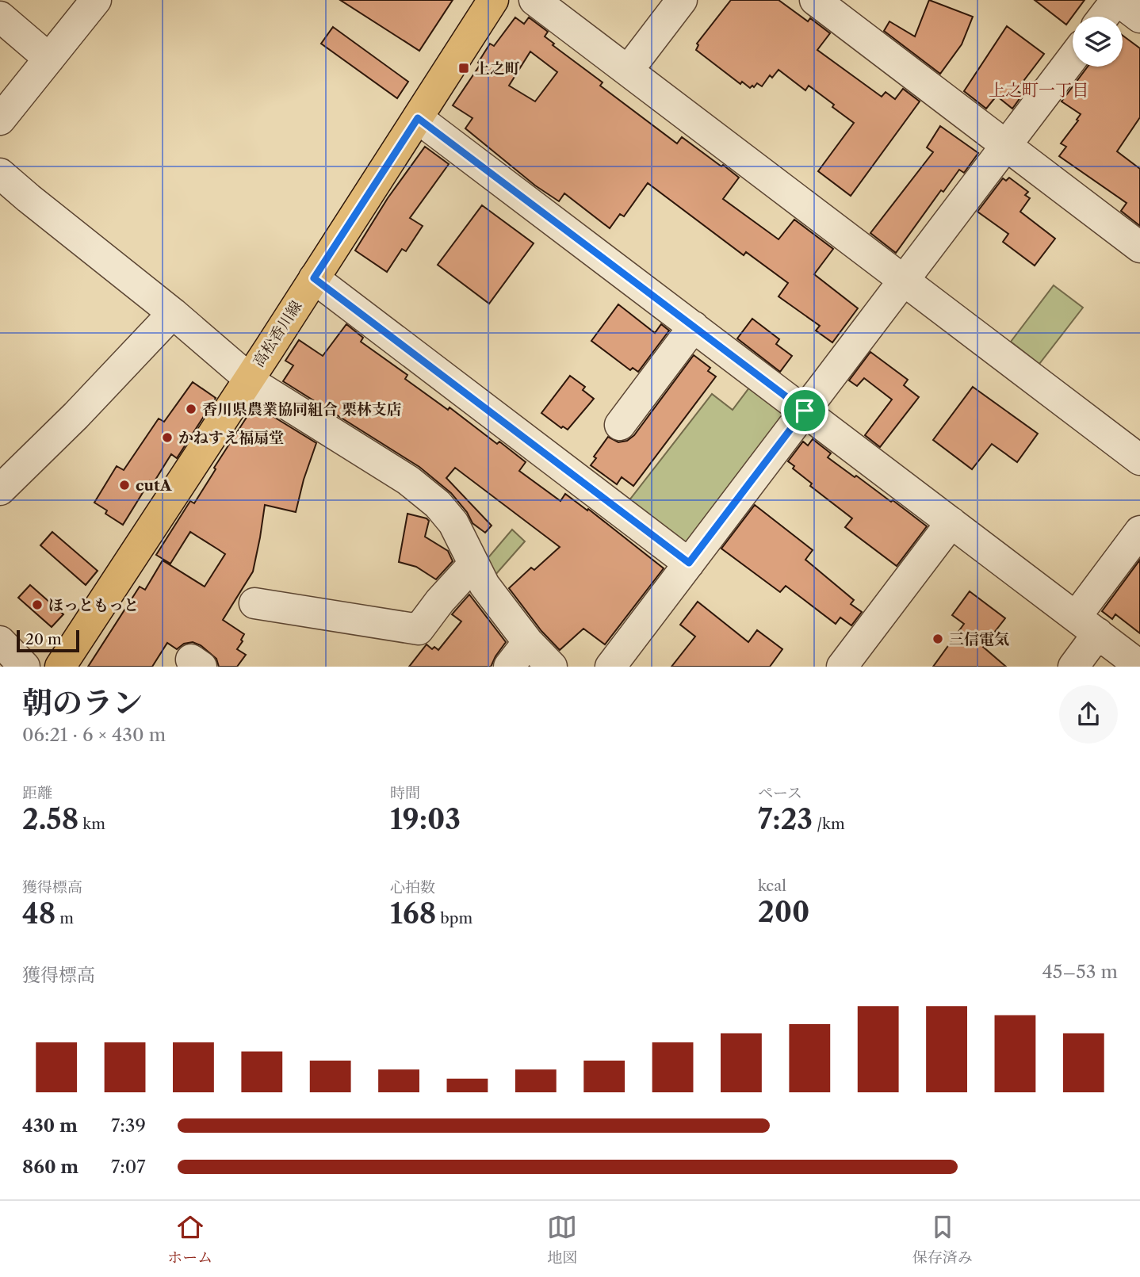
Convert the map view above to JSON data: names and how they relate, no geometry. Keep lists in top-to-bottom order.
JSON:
{
  "streets": {
    "main road": ["高松香川線"]
  },
  "districts": ["上之町一丁目"],
  "places": {
    "transit": ["上之町"],
    "other": [
      "香川県農業協同組合 栗林支店",
      "かねすえ福扇堂",
      "cutA",
      "ほっともっと",
      "三信電気"
    ]
  },
  "scale_bar": "20 m",
  "page": {
    "scale": "20 m",
    "heading": ["朝のラン", "06:21 · 6 × 430 m"],
    "stats": [
      ["距離", "2.58 km"],
      ["時間", "19:03"],
      ["ペース", "7:23 /km"],
      ["獲得標高", "48 m"],
      ["心拍数", "168 bpm"],
      ["kcal", "200"]
    ],
    "chart": ["獲得標高", "45–53 m"],
    "list": [
      {
        "name": "430 m",
        "note": "7:39"
      },
      {
        "name": "860 m",
        "note": "7:07"
      }
    ],
    "tabs": ["ホーム", "地図", "保存済み"]
  }
}
